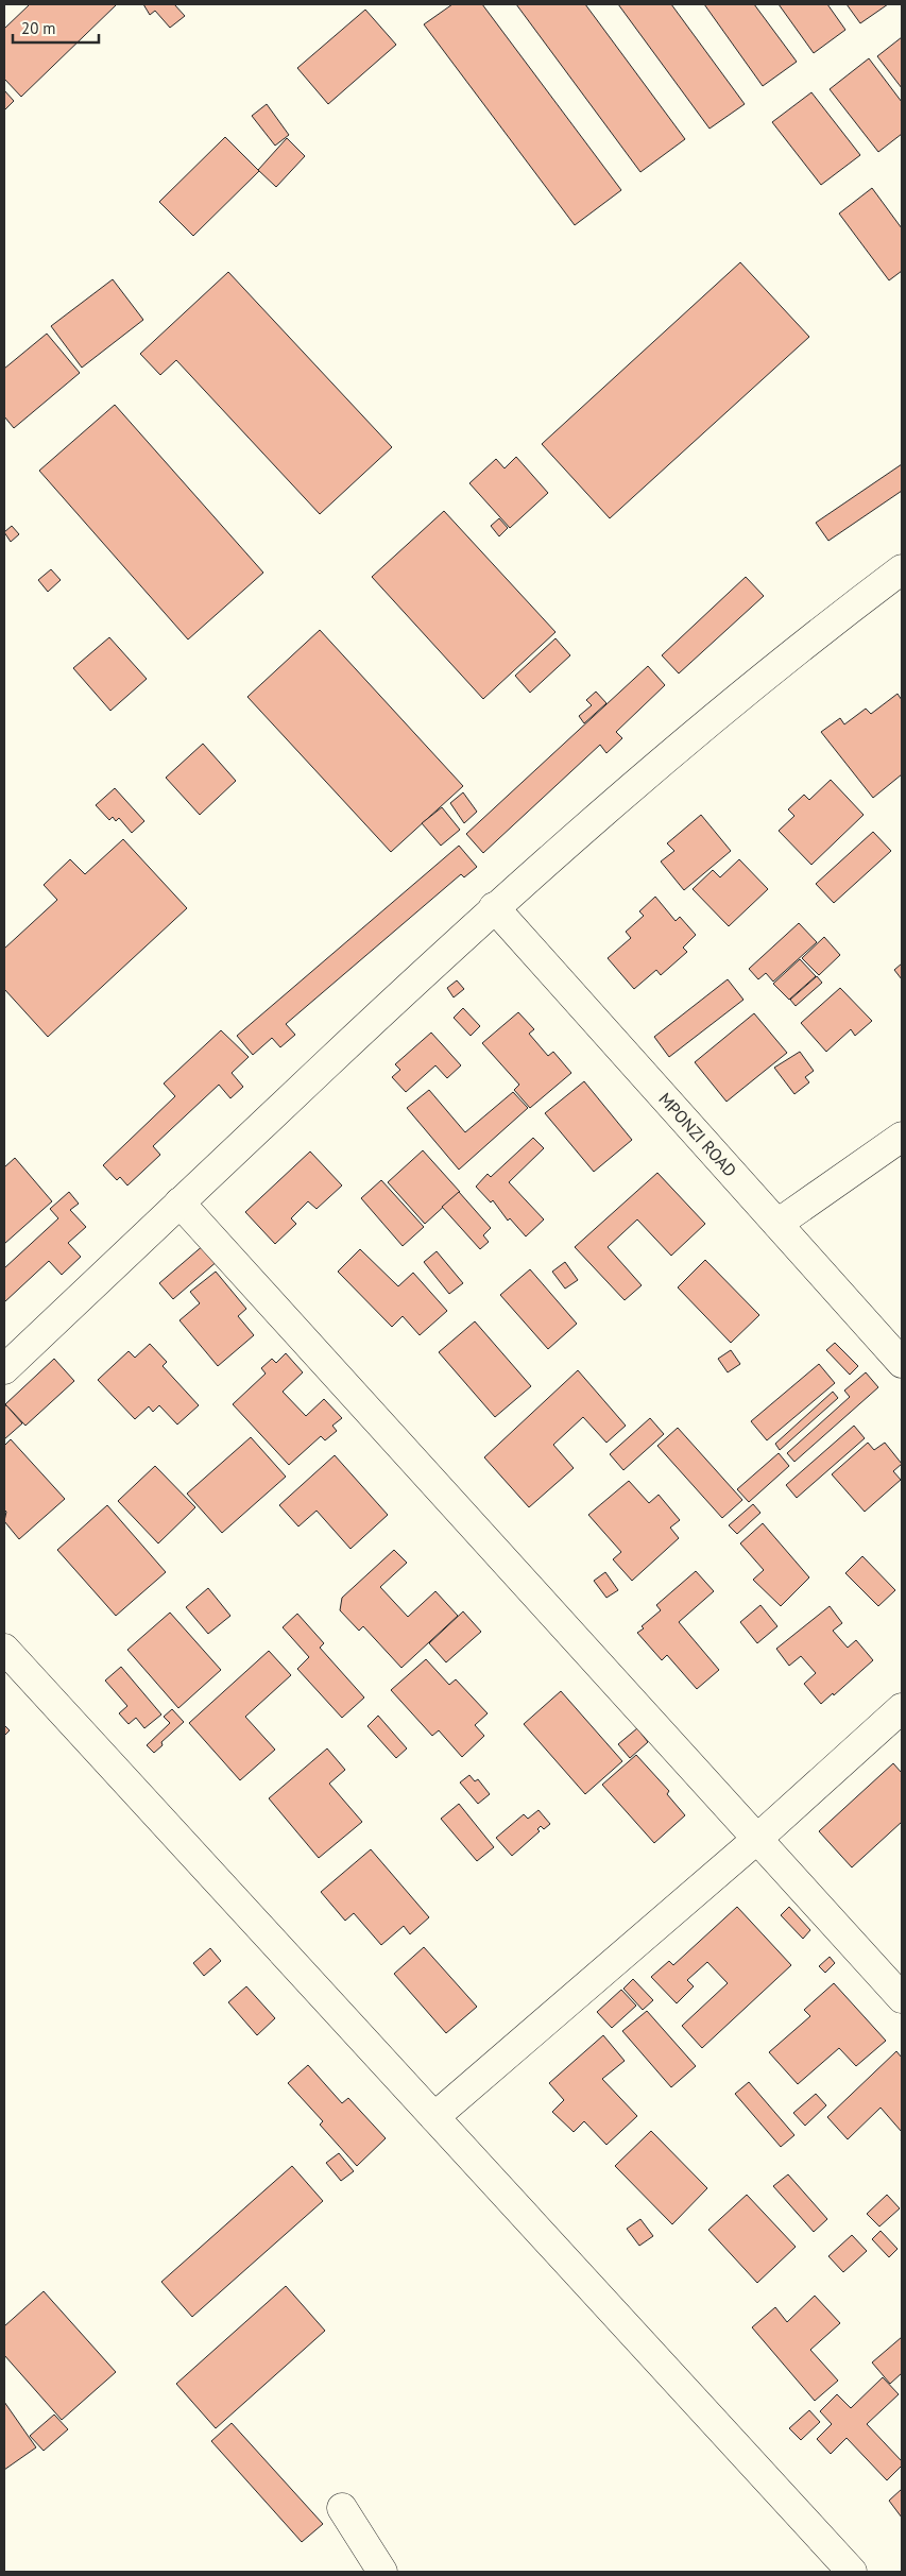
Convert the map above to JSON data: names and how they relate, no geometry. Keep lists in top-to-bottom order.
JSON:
{
  "streets": {
    "street": ["MPONZI ROAD"]
  },
  "scale_bar": "20 m"
}
